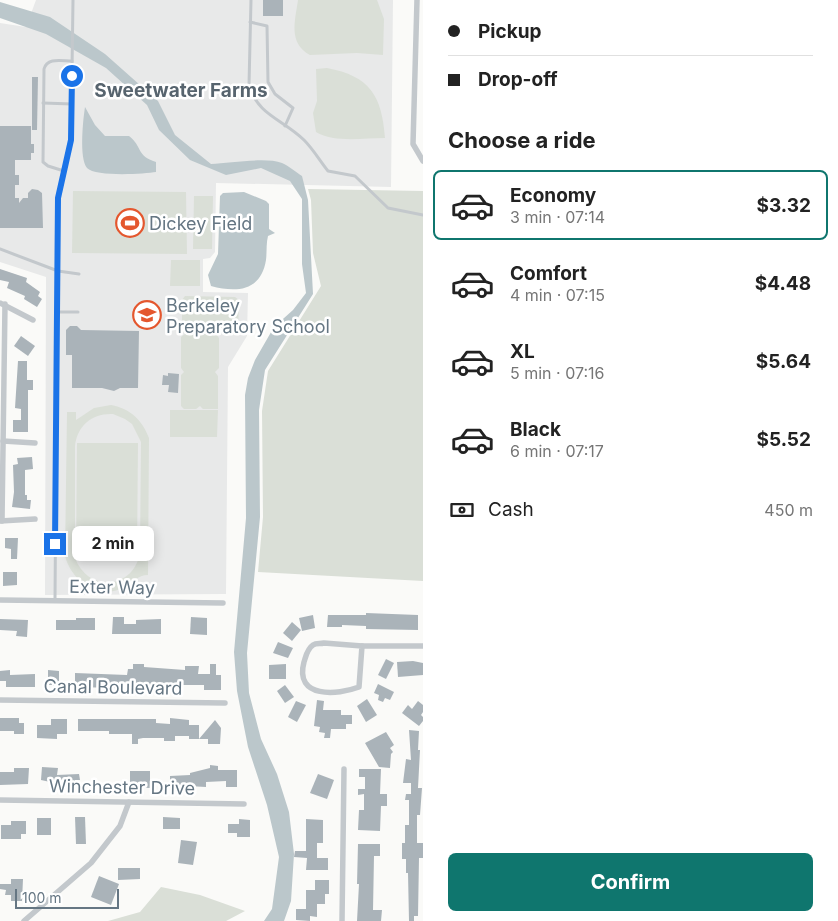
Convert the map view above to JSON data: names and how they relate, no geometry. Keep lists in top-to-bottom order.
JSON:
{
  "streets": {
    "street": ["Exter Way", "Canal Boulevard", "Winchester Drive"]
  },
  "districts": ["Sweetwater Farms"],
  "places": {
    "sports": ["Dickey Field"],
    "school or university": ["Berkeley Preparatory School"]
  },
  "scale_bar": "100 m",
  "page": {
    "banner": ["Pickup", "Drop-off"],
    "heading": "Choose a ride",
    "list": [
      {
        "name": "Economy",
        "note": "3 min · 07:14",
        "value": "$3.32"
      },
      {
        "name": "Comfort",
        "note": "4 min · 07:15",
        "value": "$4.48"
      },
      {
        "name": "XL",
        "note": "5 min · 07:16",
        "value": "$5.64"
      },
      {
        "name": "Black",
        "note": "6 min · 07:17",
        "value": "$5.52"
      }
    ],
    "pay": ["Cash", "450 m"],
    "bubble": "2 min",
    "buttons": "Confirm",
    "scale": "100 m"
  }
}
